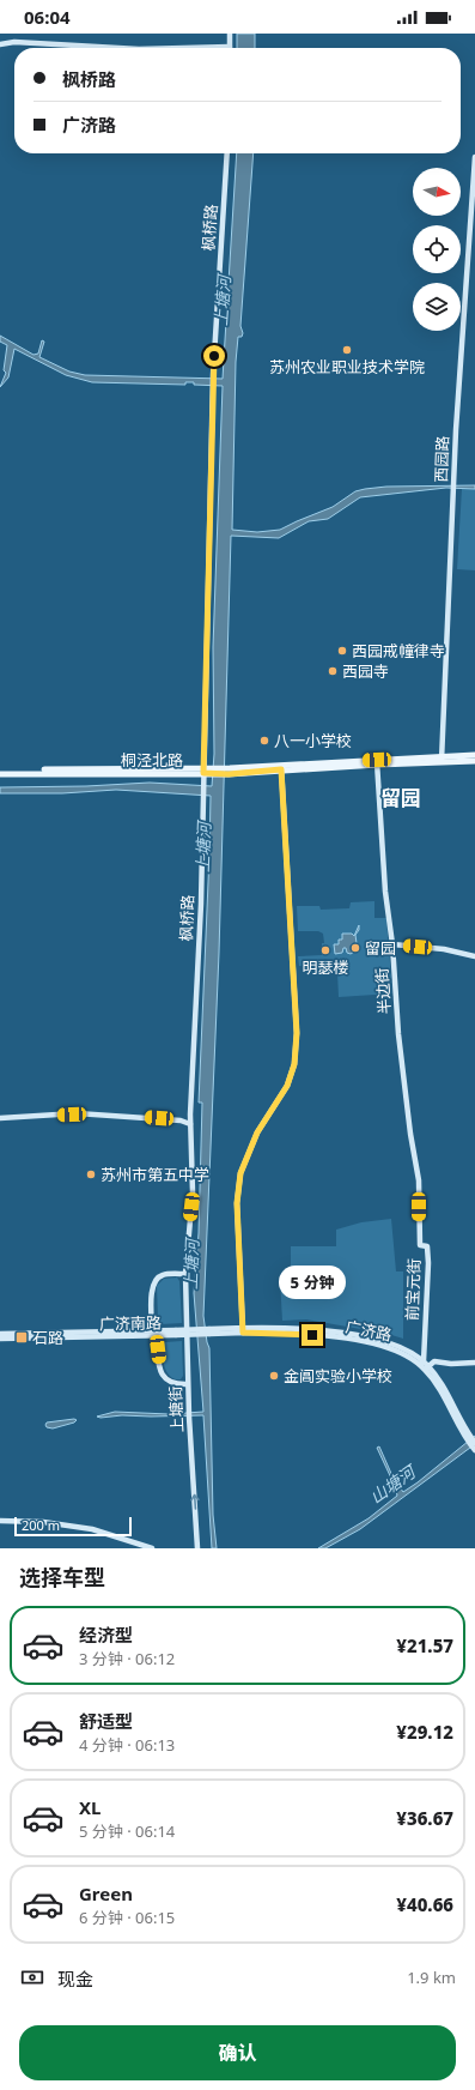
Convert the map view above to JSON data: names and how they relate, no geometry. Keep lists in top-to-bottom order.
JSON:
{
  "streets": {
    "main road": [
      "枫桥路",
      "西园路",
      "桐泾北路",
      "半边街",
      "前宝元街",
      "广济南路",
      "广济路",
      "上塘街"
    ]
  },
  "crossings": [
    ["枫桥路", "桐泾北路"],
    ["枫桥路", "上塘街"],
    ["西园路", "桐泾北路"],
    ["桐泾北路", "半边街"],
    ["半边街", "前宝元街"],
    ["前宝元街", "广济路"],
    ["广济南路", "广济路"]
  ],
  "one_way": ["上塘街"],
  "districts": ["留园"],
  "water": ["上塘河", "山塘河"],
  "places": {
    "other": [
      "苏州农业职业技术学院",
      "西园戒幢律寺",
      "西园寺",
      "八一小学校",
      "留园",
      "明瑟楼",
      "苏州市第五中学",
      "金阊实验小学校"
    ],
    "transit": ["石路"]
  },
  "scale_bar": "200 m",
  "north": "right",
  "page": {
    "status": "06:04",
    "banner": ["枫桥路", "广济路"],
    "bubble": "5 分钟",
    "scale": "200 m",
    "heading": "选择车型",
    "list": [
      {
        "name": "经济型",
        "note": "3 分钟 · 06:12",
        "value": "¥21.57"
      },
      {
        "name": "舒适型",
        "note": "4 分钟 · 06:13",
        "value": "¥29.12"
      },
      {
        "name": "XL",
        "note": "5 分钟 · 06:14",
        "value": "¥36.67"
      },
      {
        "name": "Green",
        "note": "6 分钟 · 06:15",
        "value": "¥40.66"
      }
    ],
    "pay": ["现金", "1.9 km"],
    "buttons": "确认"
  }
}
